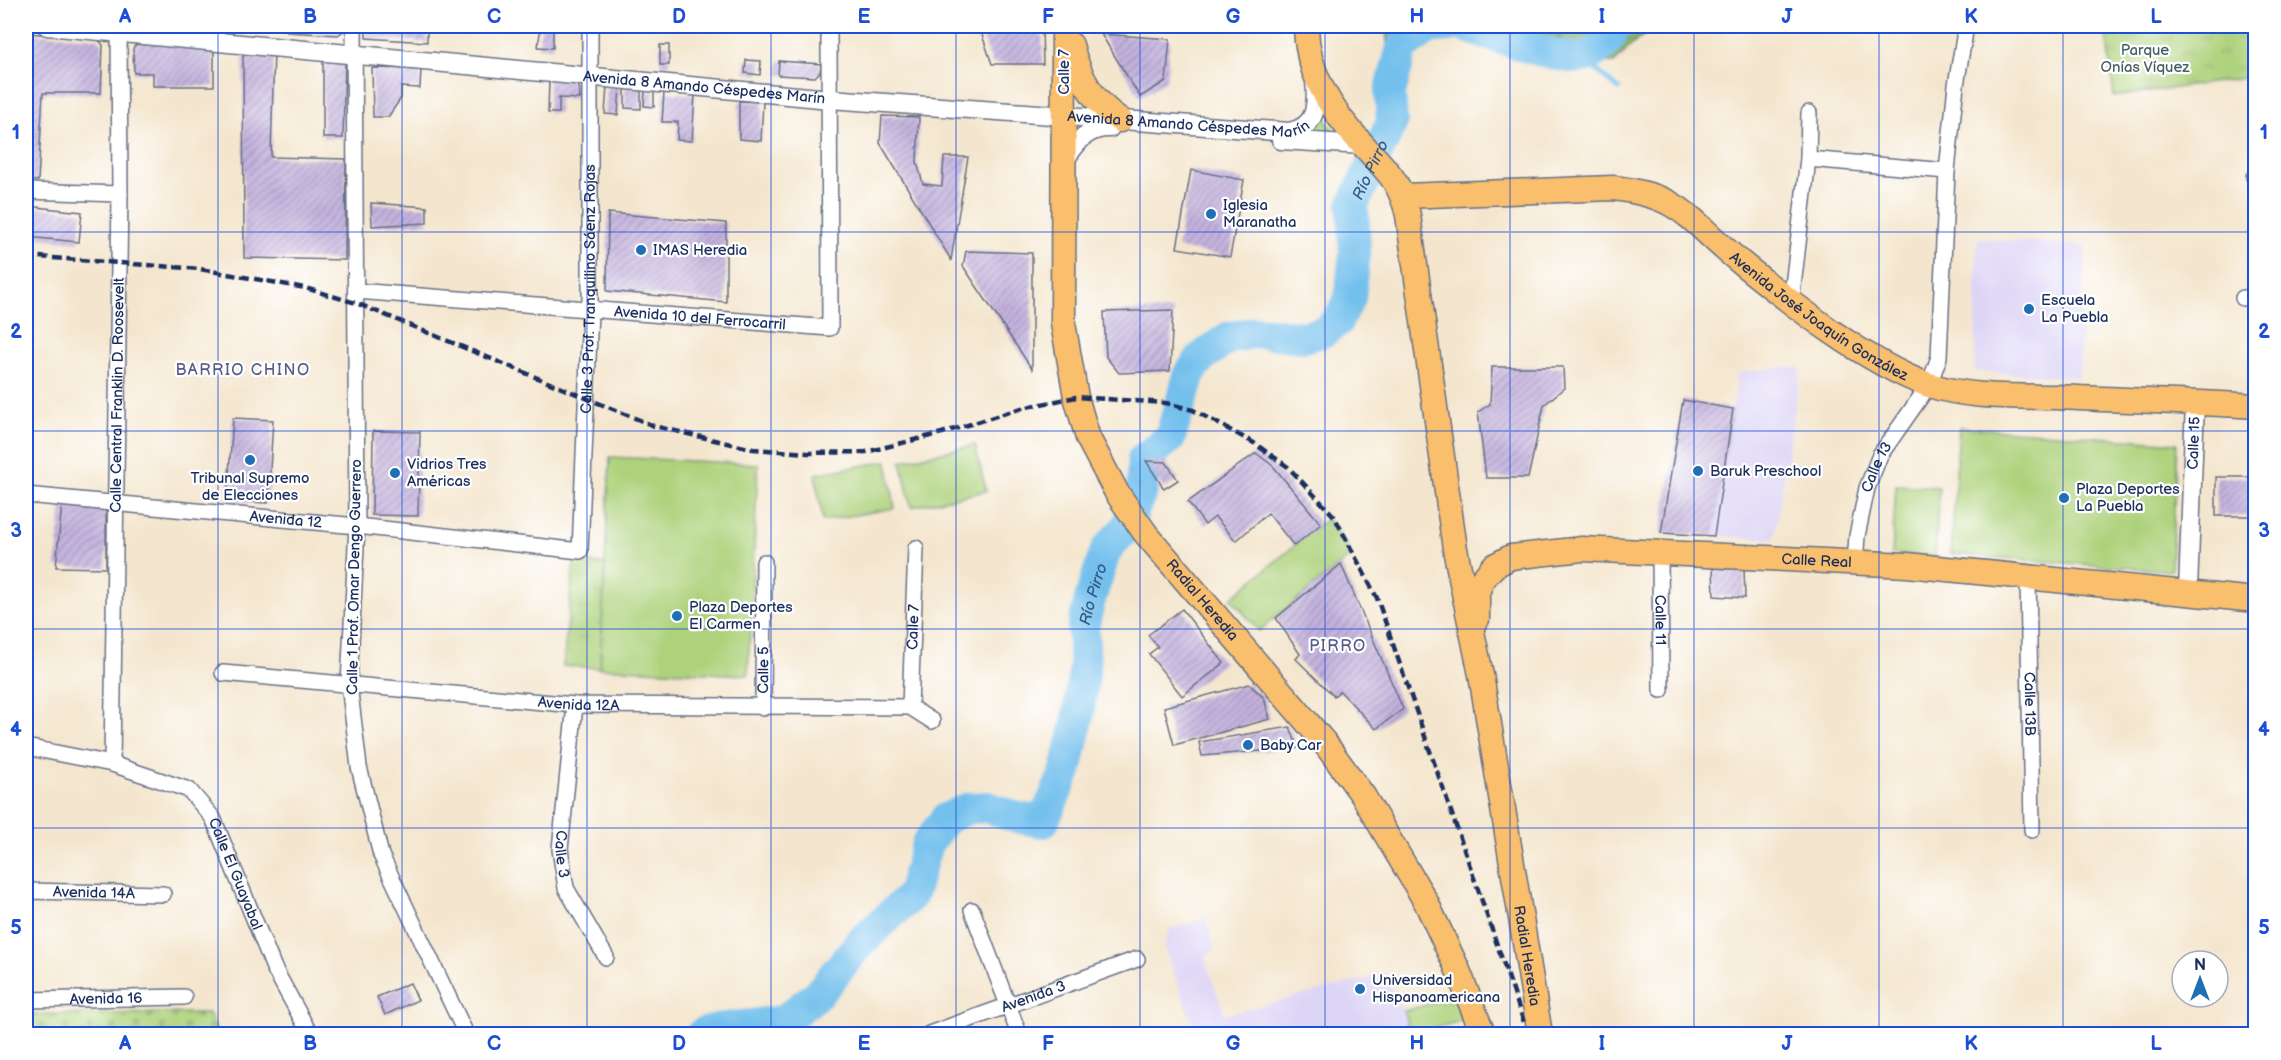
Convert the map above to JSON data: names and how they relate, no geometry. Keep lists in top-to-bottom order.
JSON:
{
  "streets": {
    "main road": [
      "Calle 7",
      "Avenida José Joaquín González",
      "Calle Real",
      "Radial Heredia"
    ],
    "street": [
      "Avenida 8 Amando Céspedes Marín",
      "Calle 3 Prof. Tranquilino Sáenz Rojas",
      "Avenida 10 del Ferrocarril",
      "Calle Central Franklin D. Roosevelt",
      "Calle 15",
      "Calle 13",
      "Avenida 12",
      "Calle 1 Prof. Omar Dengo Guerrero",
      "Calle 11",
      "Calle 5",
      "Calle 13B",
      "Avenida 12A",
      "Calle 3",
      "Calle El Guayabal",
      "Avenida 14A",
      "Avenida 3",
      "Avenida 16"
    ]
  },
  "crossings": [
    ["Calle 7", "Avenida 8 Amando Céspedes Marín"],
    ["Calle 7", "Radial Heredia"],
    ["Calle 7", "Avenida 12A"],
    ["Avenida 8 Amando Céspedes Marín", "Calle 3 Prof. Tranquilino Sáenz Rojas"],
    ["Avenida 8 Amando Céspedes Marín", "Avenida 10 del Ferrocarril"],
    ["Avenida 8 Amando Céspedes Marín", "Calle Central Franklin D. Roosevelt"],
    ["Avenida 8 Amando Céspedes Marín", "Calle 1 Prof. Omar Dengo Guerrero"],
    ["Avenida 8 Amando Céspedes Marín", "Radial Heredia"],
    ["Calle 3 Prof. Tranquilino Sáenz Rojas", "Avenida 10 del Ferrocarril"],
    ["Calle 3 Prof. Tranquilino Sáenz Rojas", "Avenida 12"],
    ["Avenida José Joaquín González", "Calle 15"],
    ["Avenida José Joaquín González", "Calle 13"],
    ["Avenida José Joaquín González", "Radial Heredia"],
    ["Avenida 10 del Ferrocarril", "Calle 1 Prof. Omar Dengo Guerrero"],
    ["Calle Central Franklin D. Roosevelt", "Avenida 12"],
    ["Calle Central Franklin D. Roosevelt", "Calle El Guayabal"],
    ["Calle 15", "Calle Real"],
    ["Calle 13", "Calle Real"],
    ["Avenida 12", "Calle 1 Prof. Omar Dengo Guerrero"],
    ["Calle Real", "Radial Heredia"],
    ["Calle Real", "Calle 11"],
    ["Calle Real", "Calle 13B"],
    ["Calle 1 Prof. Omar Dengo Guerrero", "Avenida 12A"],
    ["Calle 5", "Avenida 12A"],
    ["Avenida 12A", "Calle 3"]
  ],
  "districts": ["BARRIO CHINO", "PIRRO"],
  "water": ["Río Pirro"],
  "parks": ["Parque Onías Víquez"],
  "places": [
    "Iglesia Maranatha",
    "IMAS Heredia",
    "Escuela La Puebla",
    "Tribunal Supremo de Elecciones",
    "Baruk Preschool",
    "Vidrios Tres Américas",
    "Plaza Deportes La Puebla",
    "Plaza Deportes El Carmen",
    "Baby Car",
    "Universidad Hispanoamericana"
  ],
  "north": "top",
  "grid": {
    "columns": [
      "A",
      "B",
      "C",
      "D",
      "E",
      "F",
      "G",
      "H",
      "I",
      "J",
      "K",
      "L"
    ],
    "rows": [
      "1",
      "2",
      "3",
      "4",
      "5"
    ]
  }
}
